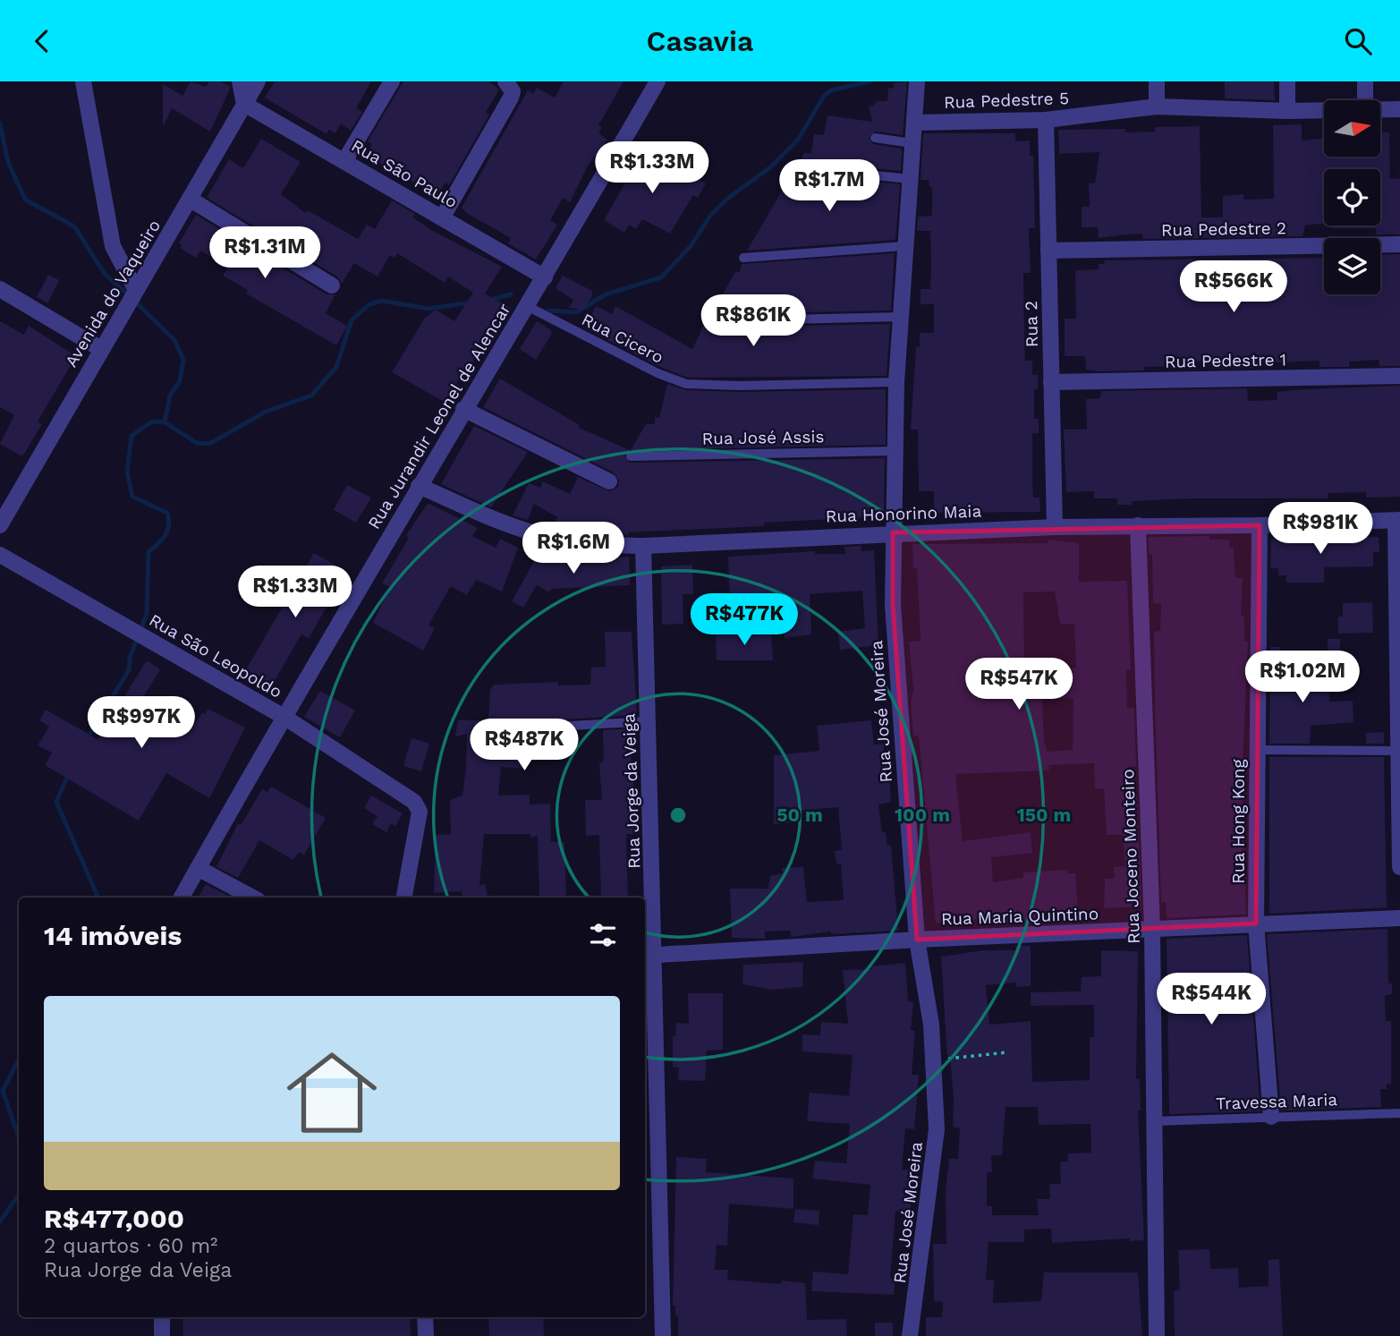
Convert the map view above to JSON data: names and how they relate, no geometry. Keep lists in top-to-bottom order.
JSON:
{
  "streets": {
    "street": [
      "Rua Pedestre 5",
      "Rua São Paulo",
      "Rua Pedestre 2",
      "Avenida do Vaqueiro",
      "Rua 2",
      "Rua Pedestre 1",
      "Rua Jurandir Leonel de Alencar",
      "Rua Honorino Maia",
      "Rua São Leopoldo",
      "Rua José Moreira",
      "Rua Jorge da Veiga",
      "Rua Hong Kong",
      "Rua Joceno Monteiro",
      "Rua Maria Quintino"
    ],
    "lane": ["Rua Cicero", "Rua José Assis", "Travessa Maria"]
  },
  "crossings": [
    ["Rua Pedestre 5", "Rua 2"],
    ["Rua Pedestre 5", "Rua José Moreira"],
    ["Rua São Paulo", "Avenida do Vaqueiro"],
    ["Rua São Paulo", "Rua Jurandir Leonel de Alencar"],
    ["Rua Pedestre 2", "Rua 2"],
    ["Rua 2", "Rua Pedestre 1"],
    ["Rua 2", "Rua Honorino Maia"],
    ["Rua Cicero", "Rua Jurandir Leonel de Alencar"],
    ["Rua Cicero", "Rua José Moreira"],
    ["Rua Jurandir Leonel de Alencar", "Rua Honorino Maia"],
    ["Rua Jurandir Leonel de Alencar", "Rua São Leopoldo"],
    ["Rua José Assis", "Rua José Moreira"],
    ["Rua Honorino Maia", "Rua José Moreira"],
    ["Rua Honorino Maia", "Rua Jorge da Veiga"],
    ["Rua Honorino Maia", "Rua Hong Kong"],
    ["Rua Honorino Maia", "Rua Joceno Monteiro"],
    ["Rua José Moreira", "Rua Maria Quintino"],
    ["Rua Jorge da Veiga", "Rua Maria Quintino"],
    ["Rua Hong Kong", "Rua Maria Quintino"],
    ["Rua Hong Kong", "Travessa Maria"],
    ["Rua Joceno Monteiro", "Rua Maria Quintino"],
    ["Rua Joceno Monteiro", "Travessa Maria"]
  ],
  "north": "right",
  "page": {
    "header": "Casavia",
    "price": [
      "R$1.33M",
      "R$1.7M",
      "R$1.31M",
      "R$566K",
      "R$861K",
      "R$981K",
      "R$1.6M",
      "R$1.33M",
      "R$477K",
      "R$1.02M",
      "R$547K",
      "R$997K",
      "R$487K",
      "R$544K"
    ],
    "heading": "14 imóveis",
    "list": [
      {
        "name": "R$477,000",
        "note": "2 quartos · 60 m² · Rua Jorge da Veiga"
      }
    ]
  },
  "rings": ["50 m", "100 m", "150 m"]
}
